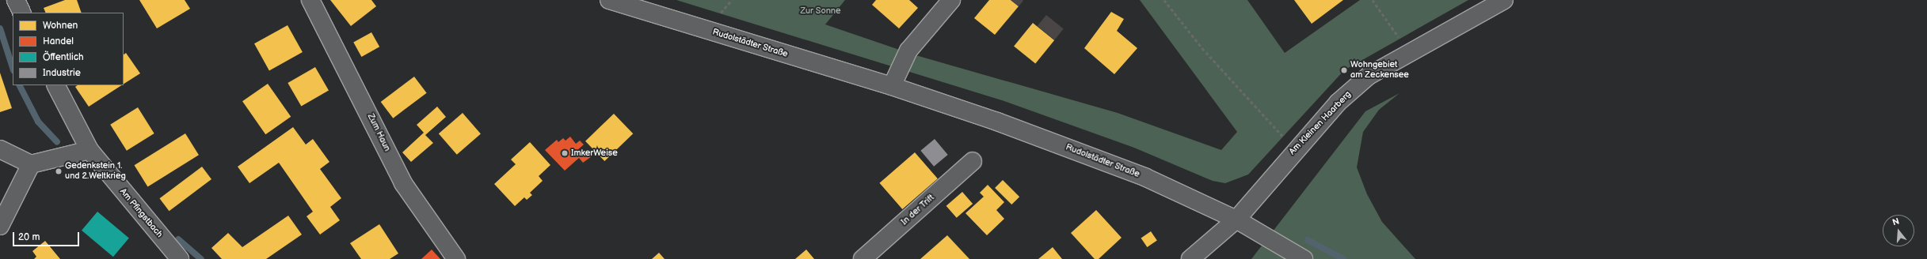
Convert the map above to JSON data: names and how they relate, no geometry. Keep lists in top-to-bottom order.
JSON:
{
  "streets": {
    "street": [
      "Rudolstädter Straße",
      "Am Kleinen Haarberg",
      "Zum Haun",
      "In der Trift",
      "Am Pfingstbach"
    ]
  },
  "crossings": [
    ["Rudolstädter Straße", "Am Kleinen Haarberg"]
  ],
  "parks": ["Zur Sonne"],
  "places": ["Wohngebiet am Zeckensee", "ImkerWeise", "Gedenkstein 1. und 2.Weltkrieg"],
  "legend": [
    "Wohnen",
    "Handel",
    "Öffentlich",
    "Industrie"
  ],
  "scale_bar": "20 m",
  "north": "top"
}
